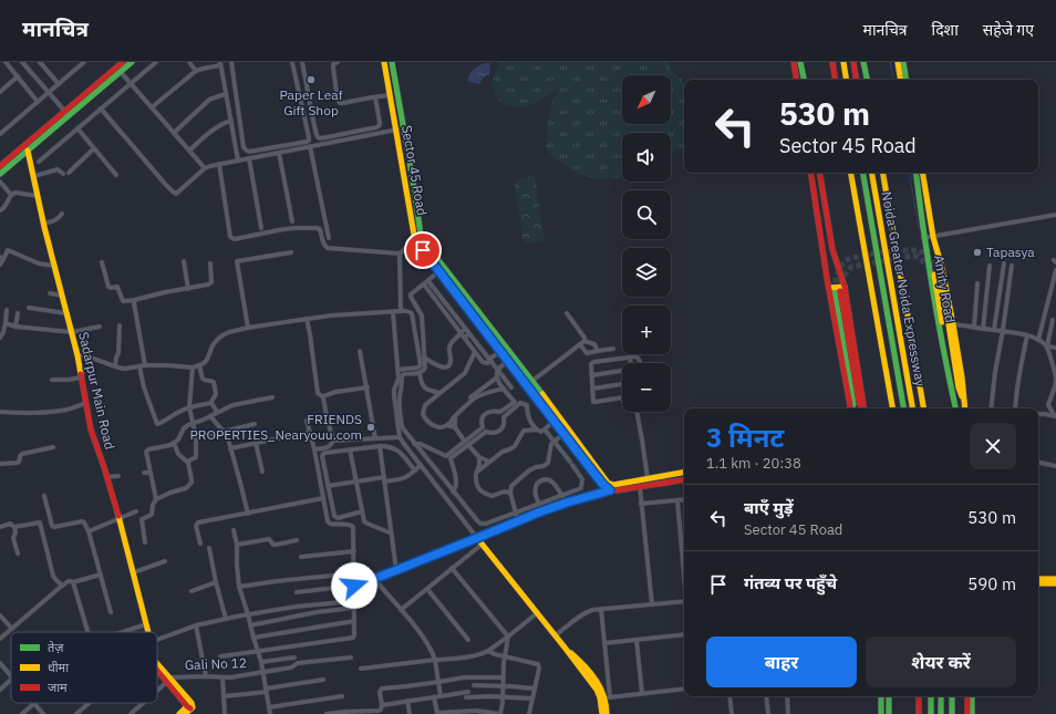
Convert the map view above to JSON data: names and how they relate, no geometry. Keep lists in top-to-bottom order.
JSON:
{
  "streets": {
    "main road": [
      "Sector 45 Road",
      "Noida-Greater Noida Expressway",
      "Amity Road",
      "Sadarpur Main Road"
    ],
    "street": ["Gali No 12"]
  },
  "places": ["Paper Leaf Gift Shop", "Tapasya", "FRIENDS PROPERTIES_Nearyouu.com"],
  "legend": ["तेज़", "धीमा", "जाम"],
  "north": "bottom left",
  "page": {
    "header": "मानचित्र",
    "nav": ["मानचित्र", "दिशा", "सहेजे गए"],
    "map_buttons": ["+", "−"],
    "turn": ["530 m", "Sector 45 Road"],
    "heading": ["3 मिनट", "1.1 km · 20:38"],
    "list": [
      {
        "name": "बाएँ मुड़ें",
        "note": "Sector 45 Road",
        "value": "530 m"
      },
      {
        "name": "गंतव्य पर पहुँचे",
        "value": "590 m"
      }
    ],
    "buttons": ["बाहर", "शेयर करें"]
  }
}
